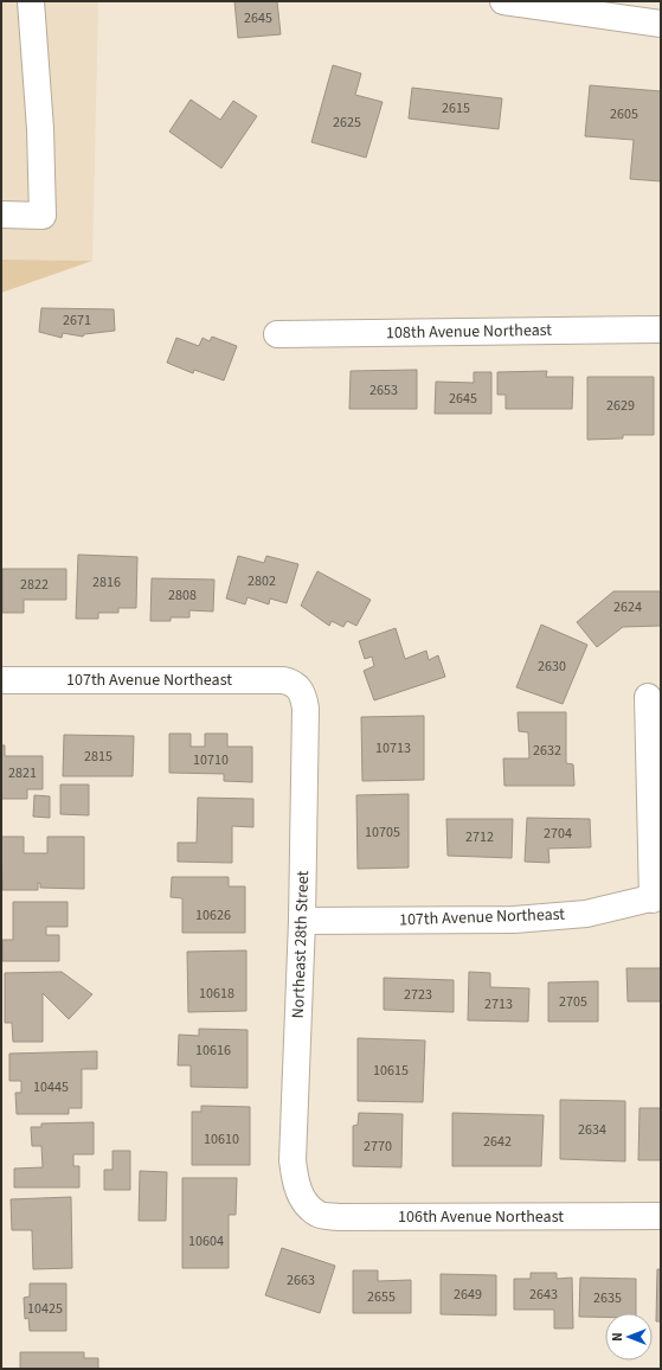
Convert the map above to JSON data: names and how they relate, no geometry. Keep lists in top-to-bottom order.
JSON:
{
  "streets": {
    "street": [
      "108th Avenue Northeast",
      "107th Avenue Northeast",
      "Northeast 28th Street",
      "106th Avenue Northeast"
    ]
  },
  "crossings": [
    ["107th Avenue Northeast", "Northeast 28th Street"],
    ["Northeast 28th Street", "106th Avenue Northeast"]
  ],
  "house_numbers": [
    "2645",
    "2615",
    "2605",
    "2625",
    "2671",
    "2653",
    "2645",
    "2629",
    "2802",
    "2816",
    "2822",
    "2808",
    "2624",
    "2630",
    "10713",
    "2632",
    "2815",
    "10710",
    "2821",
    "10705",
    "2704",
    "2712",
    "10626",
    "10618",
    "2723",
    "2705",
    "2713",
    "10616",
    "10615",
    "10445",
    "2634",
    "10610",
    "2642",
    "2770",
    "10604",
    "2663",
    "2649",
    "2643",
    "2655",
    "2635",
    "10425"
  ],
  "north": "left"
}
